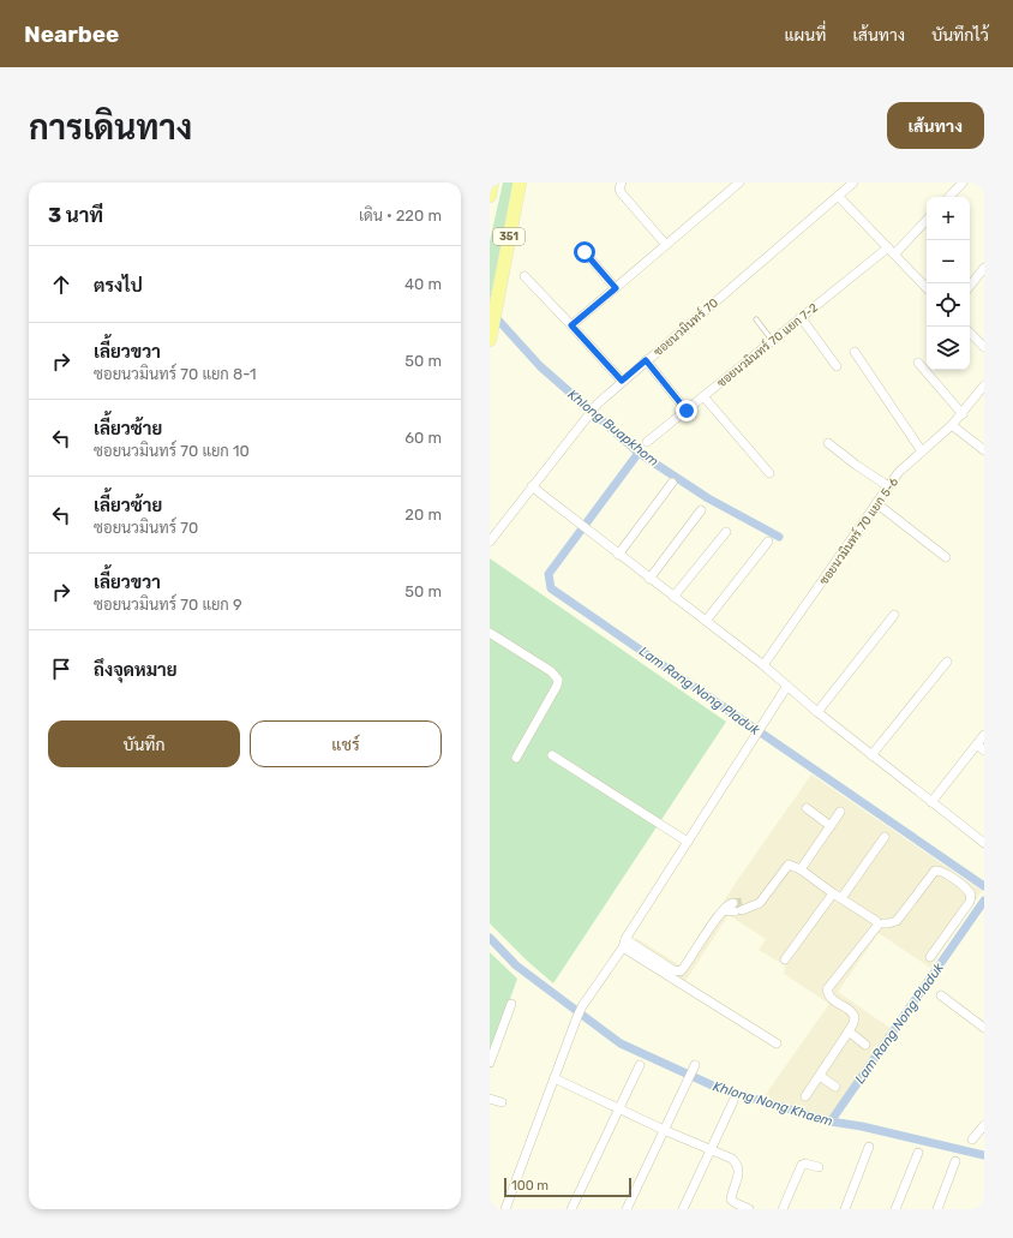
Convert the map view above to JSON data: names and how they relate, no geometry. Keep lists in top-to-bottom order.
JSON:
{
  "streets": {
    "main road": ["351"],
    "street": ["ซอยนวมินทร์ 70", "ซอยนวมินทร์ 70 แยก 7-2", "ซอยนวมินทร์ 70 แยก 5-6"]
  },
  "water": ["Khlong Buapkhom", "Lam Rang Nong Pladuk", "Khlong Nong Khaem"],
  "scale_bar": "100 m",
  "page": {
    "header": "Nearbee",
    "nav": ["แผนที่", "เส้นทาง", "บันทึกไว้"],
    "buttons": [
      "เส้นทาง",
      ["บันทึก", "แชร์"]
    ],
    "title": "การเดินทาง",
    "heading": ["3 นาที", "เดิน · 220 m"],
    "map_buttons": ["+", "−"],
    "list": [
      ["ตรงไป", "40 m"],
      ["เลี้ยวขวา", "ซอยนวมินทร์ 70 แยก 8-1", "50 m"],
      ["เลี้ยวซ้าย", "ซอยนวมินทร์ 70 แยก 10", "60 m"],
      ["เลี้ยวซ้าย", "ซอยนวมินทร์ 70", "20 m"],
      ["เลี้ยวขวา", "ซอยนวมินทร์ 70 แยก 9", "50 m"],
      "ถึงจุดหมาย"
    ],
    "scale": "100 m"
  }
}
